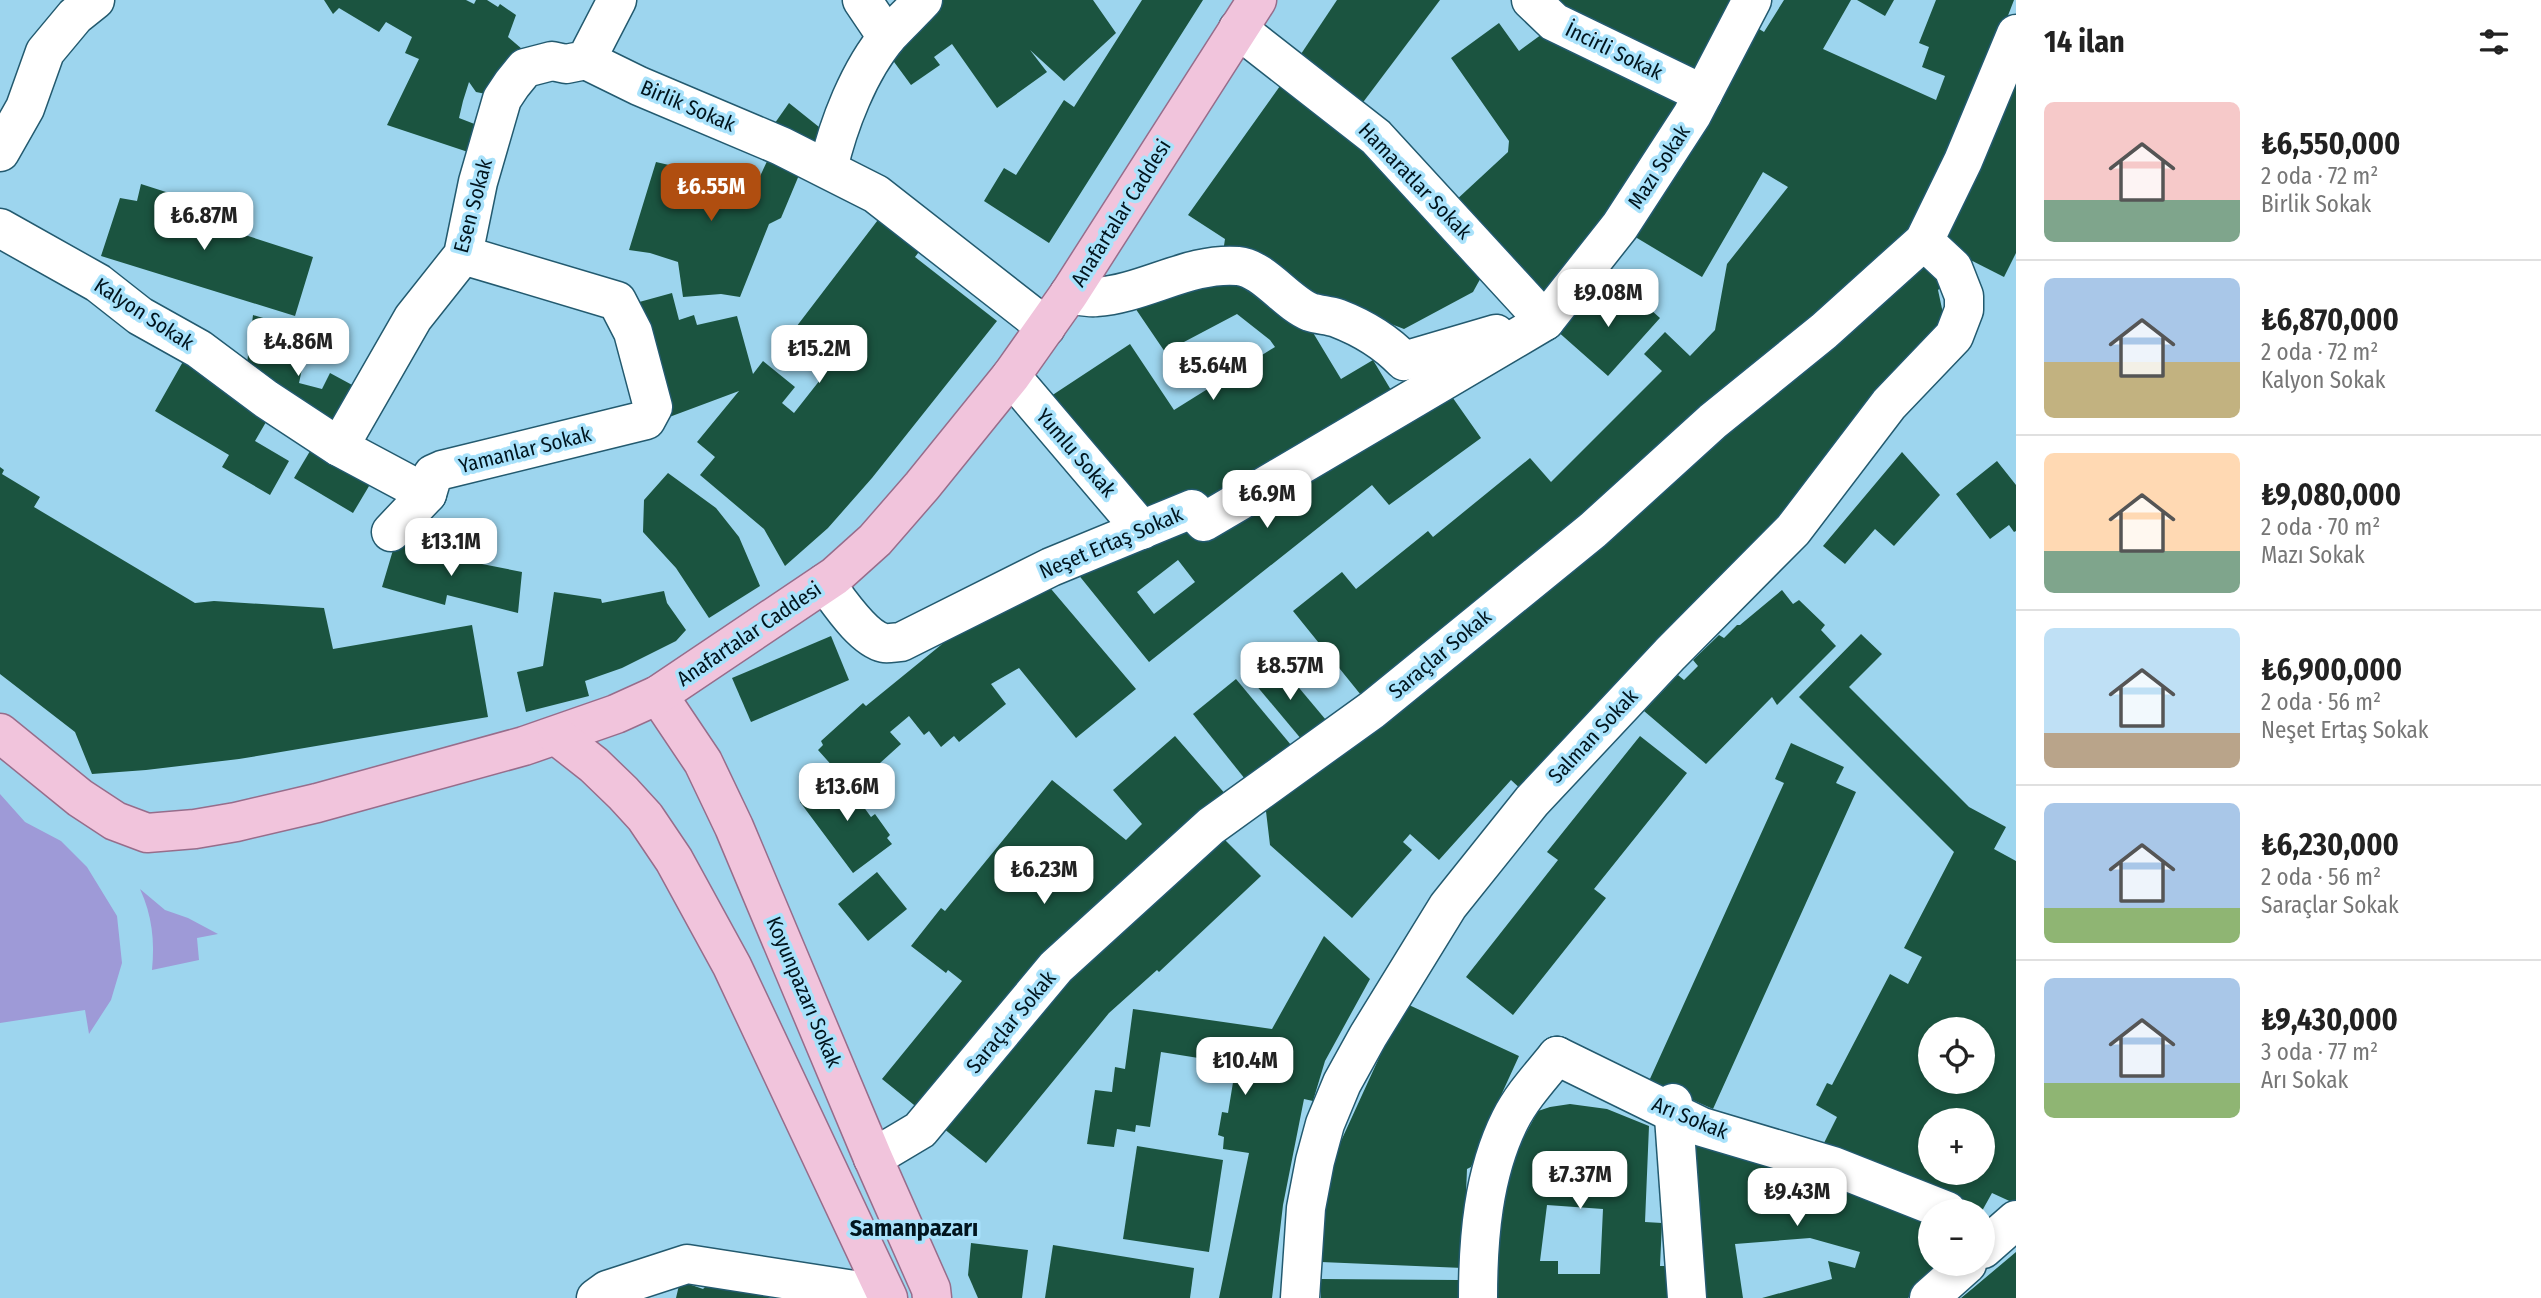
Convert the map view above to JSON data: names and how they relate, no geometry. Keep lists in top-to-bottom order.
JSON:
{
  "streets": {
    "main road": ["Anafartalar Caddesi", "Koyunpazarı Sokak"],
    "street": [
      "İncirli Sokak",
      "Birlik Sokak",
      "Mazı Sokak",
      "Hamaratlar Sokak",
      "Esen Sokak",
      "Kalyon Sokak",
      "Yamanlar Sokak",
      "Yumlu Sokak",
      "Neşet Ertaş Sokak",
      "Saraçlar Sokak",
      "Salman Sokak",
      "Arı Sokak"
    ]
  },
  "crossings": [
    ["İncirli Sokak", "Mazı Sokak"],
    ["Birlik Sokak", "Esen Sokak"],
    ["Birlik Sokak", "Anafartalar Caddesi"],
    ["Mazı Sokak", "Hamaratlar Sokak"],
    ["Mazı Sokak", "Neşet Ertaş Sokak"],
    ["Hamaratlar Sokak", "Anafartalar Caddesi"],
    ["Hamaratlar Sokak", "Neşet Ertaş Sokak"],
    ["Esen Sokak", "Kalyon Sokak"],
    ["Esen Sokak", "Yamanlar Sokak"],
    ["Anafartalar Caddesi", "Yumlu Sokak"],
    ["Anafartalar Caddesi", "Neşet Ertaş Sokak"],
    ["Anafartalar Caddesi", "Koyunpazarı Sokak"],
    ["Kalyon Sokak", "Yamanlar Sokak"],
    ["Yumlu Sokak", "Neşet Ertaş Sokak"],
    ["Saraçlar Sokak", "Salman Sokak"],
    ["Saraçlar Sokak", "Koyunpazarı Sokak"]
  ],
  "districts": ["Samanpazarı"],
  "page": {
    "heading": "14 ilan",
    "list": [
      {
        "name": "₺6,550,000",
        "note": "2 oda · 72 m² · Birlik Sokak"
      },
      {
        "name": "₺6,870,000",
        "note": "2 oda · 72 m² · Kalyon Sokak"
      },
      {
        "name": "₺9,080,000",
        "note": "2 oda · 70 m² · Mazı Sokak"
      },
      {
        "name": "₺6,900,000",
        "note": "2 oda · 56 m² · Neşet Ertaş Sokak"
      },
      {
        "name": "₺6,230,000",
        "note": "2 oda · 56 m² · Saraçlar Sokak"
      },
      {
        "name": "₺9,430,000",
        "note": "3 oda · 77 m² · Arı Sokak"
      }
    ],
    "price": [
      "₺6.55M",
      "₺6.87M",
      "₺9.08M",
      "₺4.86M",
      "₺15.2M",
      "₺5.64M",
      "₺6.9M",
      "₺13.1M",
      "₺8.57M",
      "₺13.6M",
      "₺6.23M",
      "₺10.4M",
      "₺7.37M",
      "₺9.43M"
    ],
    "map_buttons": ["+", "−"]
  }
}
